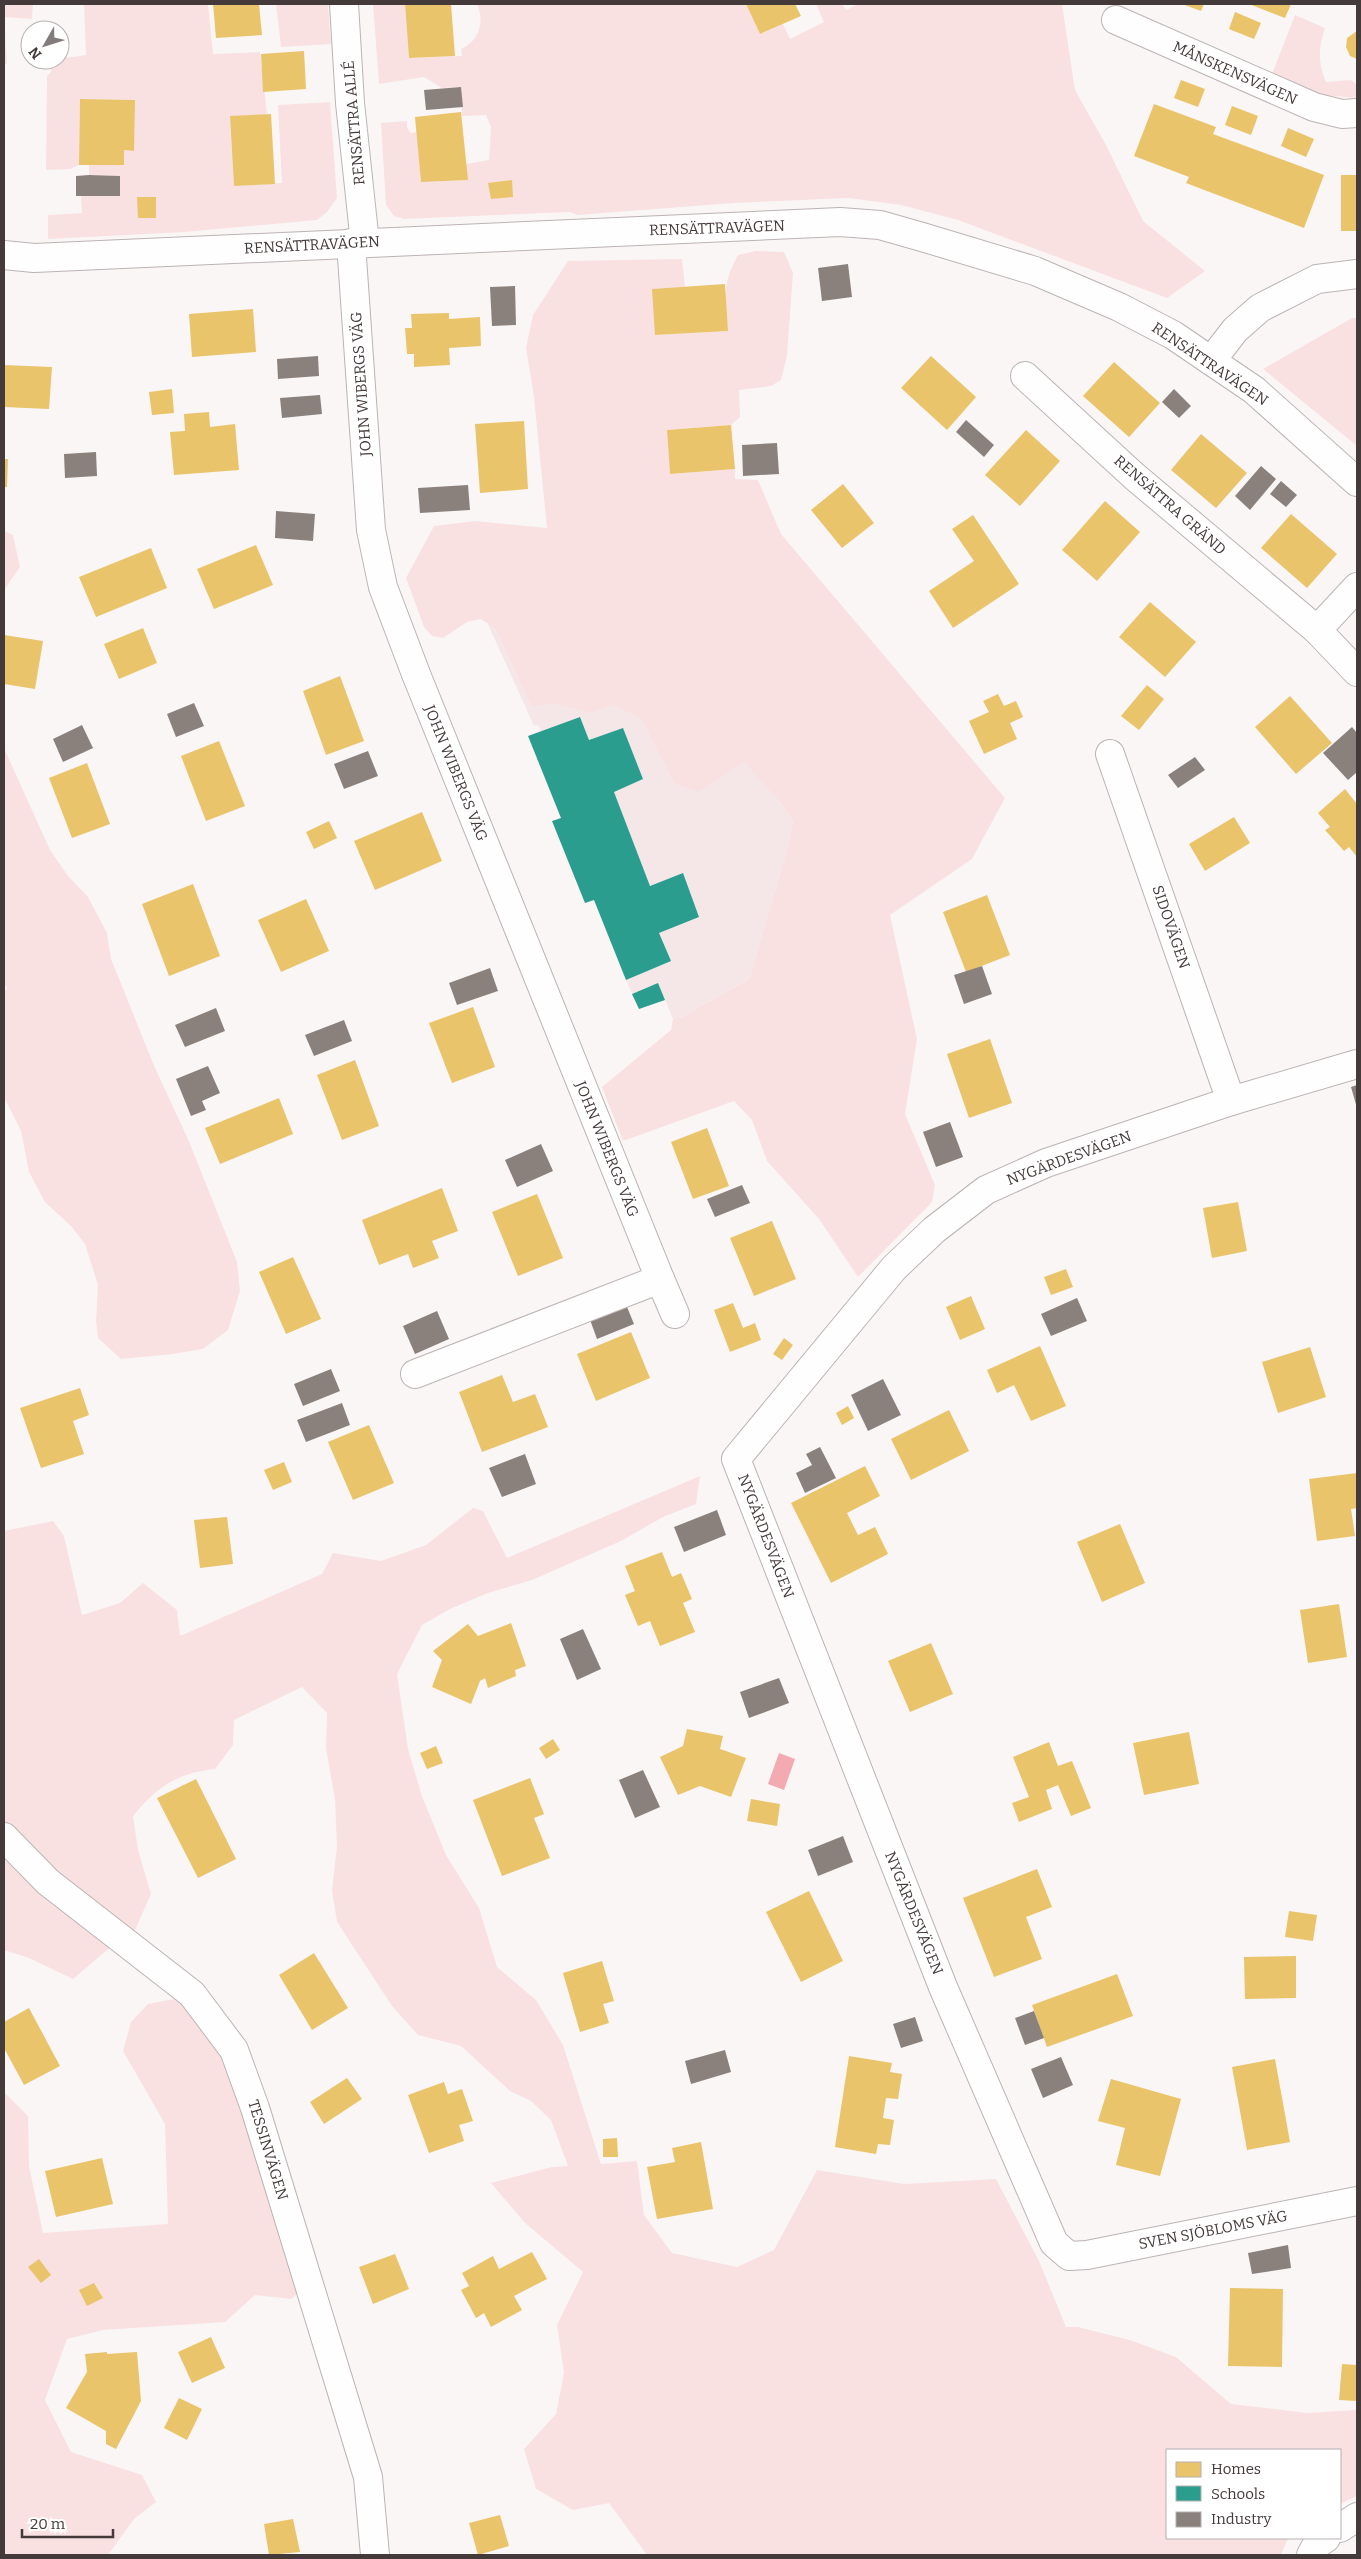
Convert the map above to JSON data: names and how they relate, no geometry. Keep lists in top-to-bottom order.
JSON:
{
  "streets": {
    "street": [
      "MÅNSKENSVÄGEN",
      "RENSÄTTRA ALLÉ",
      "RENSÄTTRAVÄGEN",
      "JOHN WIBERGS VÄG",
      "RENSÄTTRA GRÄND",
      "SIDOVÄGEN",
      "NYGÄRDESVÄGEN",
      "TESSINVÄGEN",
      "SVEN SJÖBLOMS VÄG"
    ]
  },
  "crossings": [
    ["RENSÄTTRA ALLÉ", "RENSÄTTRAVÄGEN"],
    ["RENSÄTTRA ALLÉ", "JOHN WIBERGS VÄG"],
    ["RENSÄTTRAVÄGEN", "JOHN WIBERGS VÄG"],
    ["SIDOVÄGEN", "NYGÄRDESVÄGEN"],
    ["NYGÄRDESVÄGEN", "SVEN SJÖBLOMS VÄG"]
  ],
  "legend": ["Homes", "Schools", "Industry"],
  "scale_bar": "20 m",
  "north": "bottom left"
}
